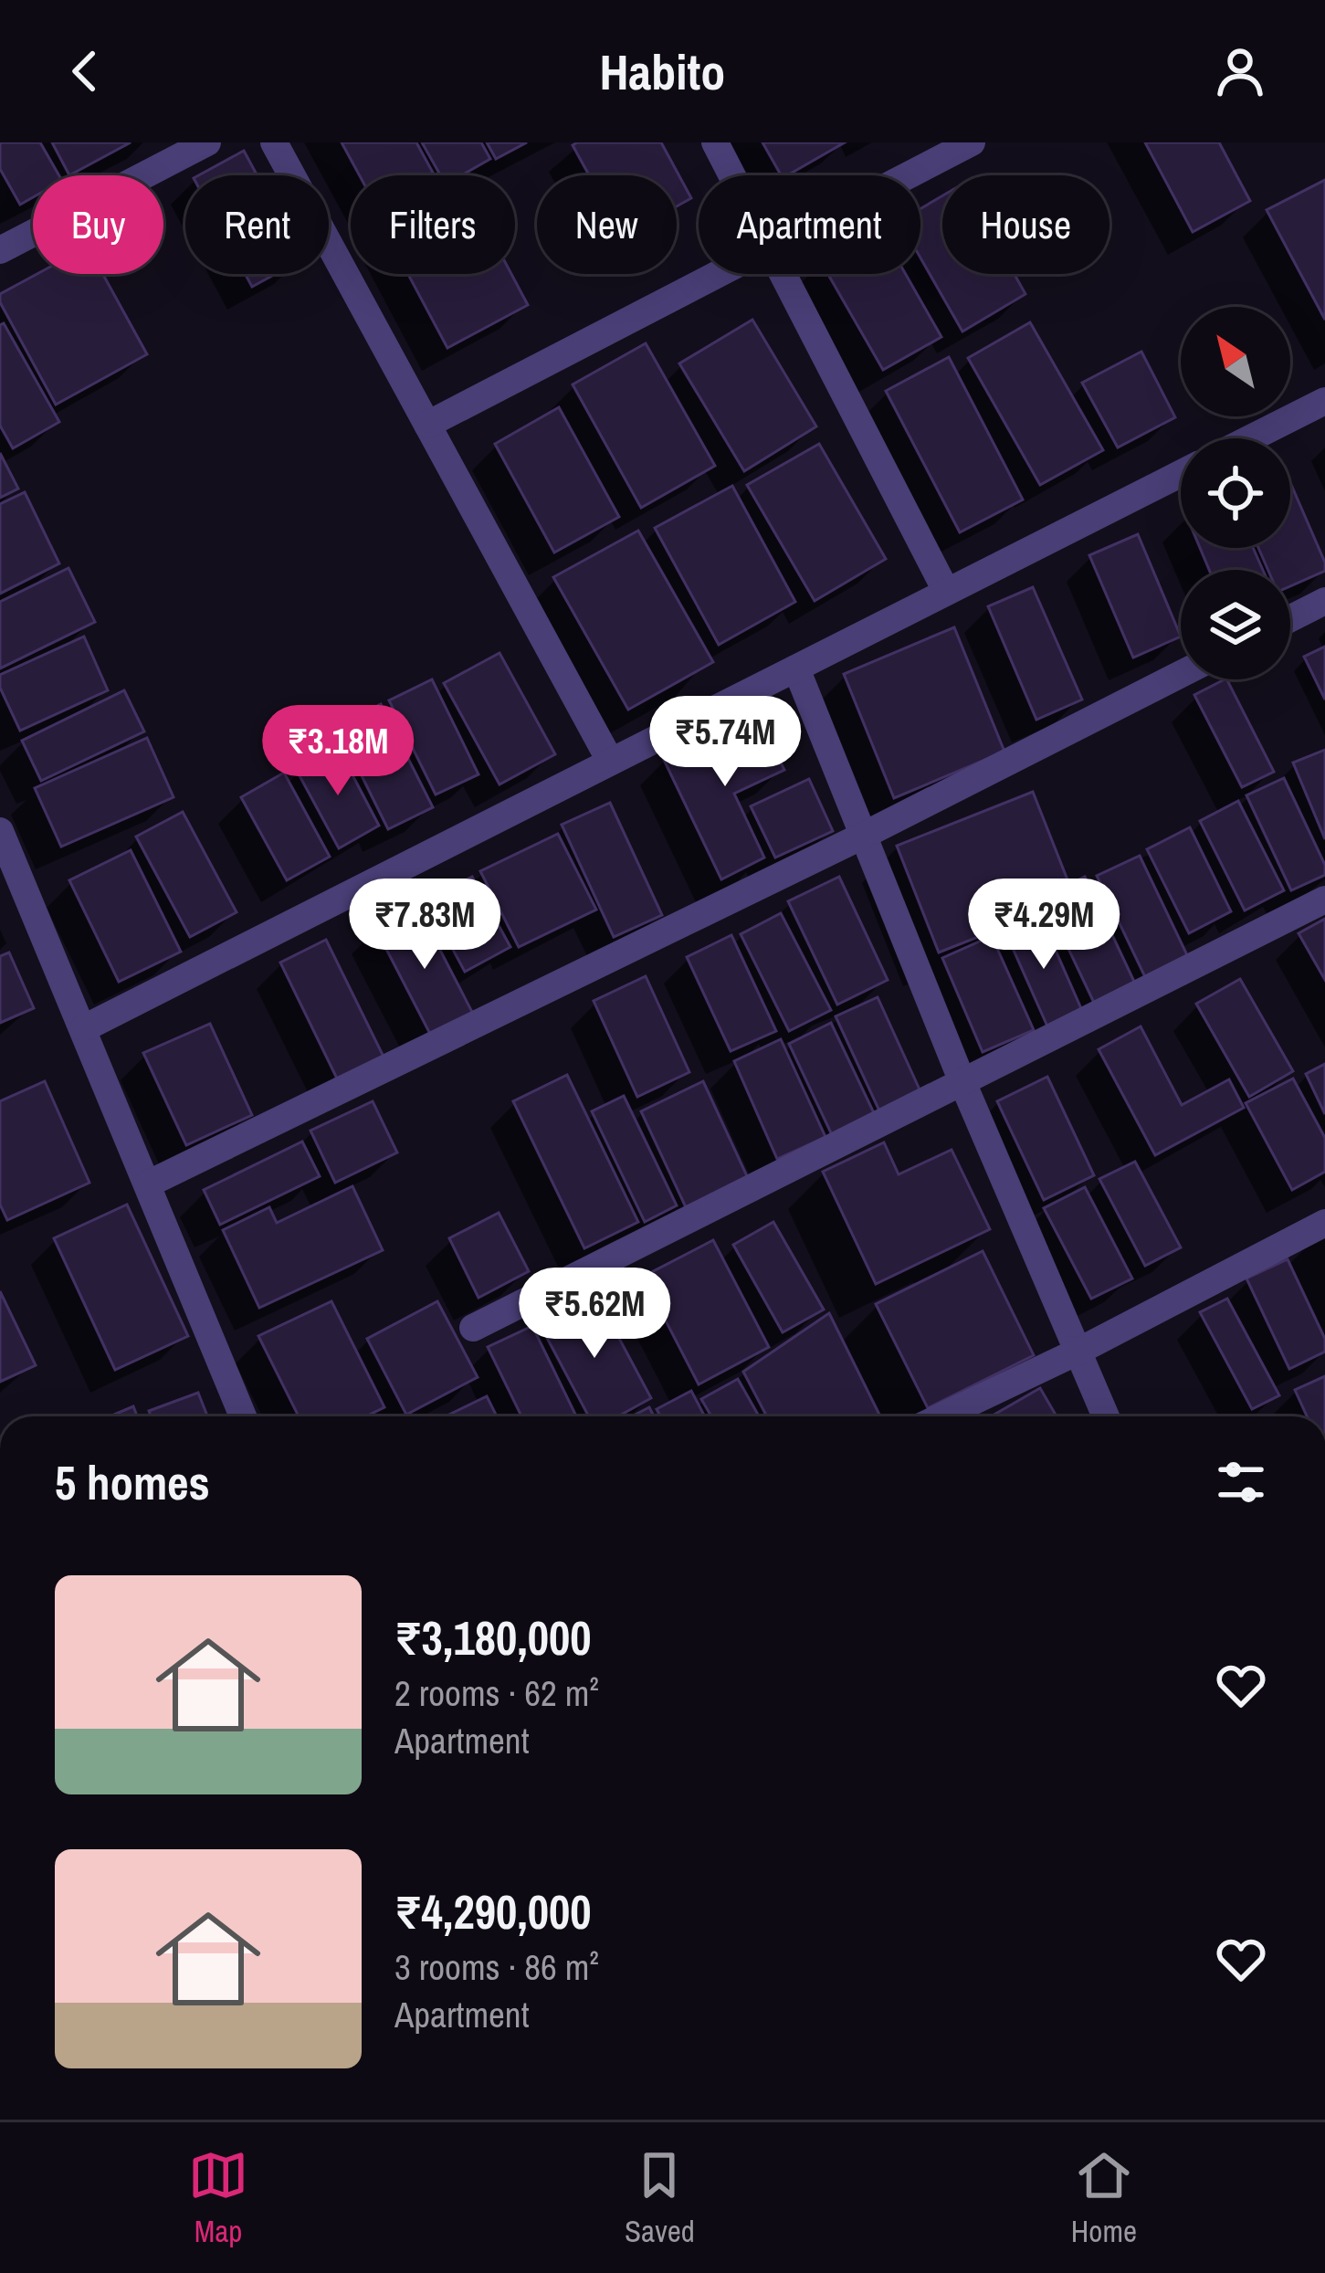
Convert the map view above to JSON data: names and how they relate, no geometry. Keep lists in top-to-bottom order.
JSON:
{
  "north": "top left",
  "page": {
    "header": "Habito",
    "chip": [
      "Buy",
      "Rent",
      "Filters",
      "New",
      "Apartment",
      "House"
    ],
    "price": [
      "₹5.74M",
      "₹3.18M",
      "₹7.83M",
      "₹4.29M",
      "₹5.62M"
    ],
    "heading": "5 homes",
    "list": [
      {
        "name": "₹3,180,000",
        "note": "2 rooms · 62 m² · Apartment"
      },
      {
        "name": "₹4,290,000",
        "note": "3 rooms · 86 m² · Apartment"
      }
    ],
    "tabs": ["Map", "Saved", "Home"]
  }
}
